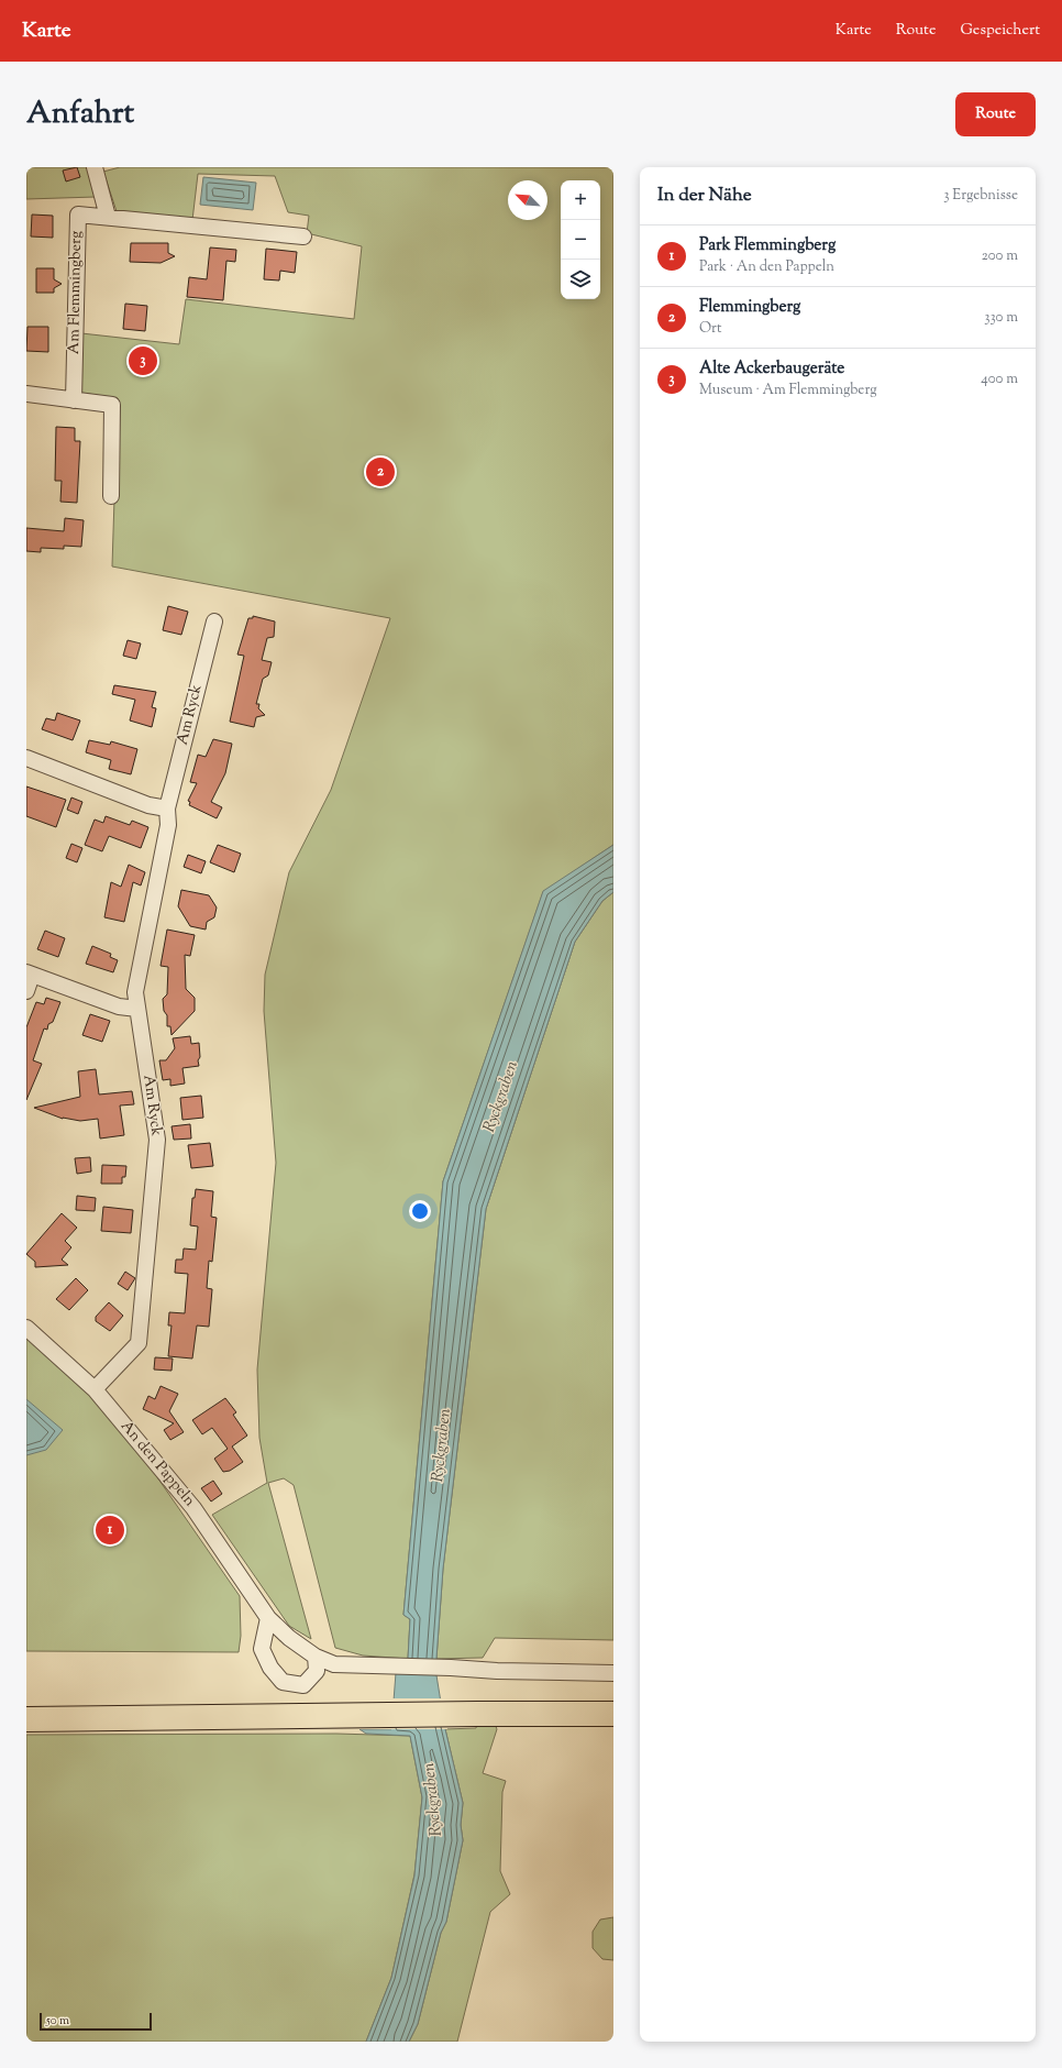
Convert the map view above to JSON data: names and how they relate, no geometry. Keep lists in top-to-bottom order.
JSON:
{
  "streets": {
    "street": ["Am Flemmingberg", "Am Ryck", "An den Pappeln"]
  },
  "crossings": [
    ["Am Ryck", "An den Pappeln"]
  ],
  "water": ["Ryckgraben"],
  "scale_bar": "50 m",
  "north": "top left",
  "page": {
    "header": "Karte",
    "nav": ["Karte", "Route", "Gespeichert"],
    "title": "Anfahrt",
    "buttons": "Route",
    "heading": ["In der Nähe", "3 Ergebnisse"],
    "map_buttons": ["+", "−"],
    "list": [
      {
        "mark": "1",
        "name": "Park Flemmingberg",
        "note": "Park · An den Pappeln",
        "value": "200 m"
      },
      {
        "mark": "2",
        "name": "Flemmingberg",
        "note": "Ort",
        "value": "330 m"
      },
      {
        "mark": "3",
        "name": "Alte Ackerbaugeräte",
        "note": "Museum · Am Flemmingberg",
        "value": "400 m"
      }
    ],
    "pins": ["3", "2", "1"],
    "scale": "50 m"
  }
}
